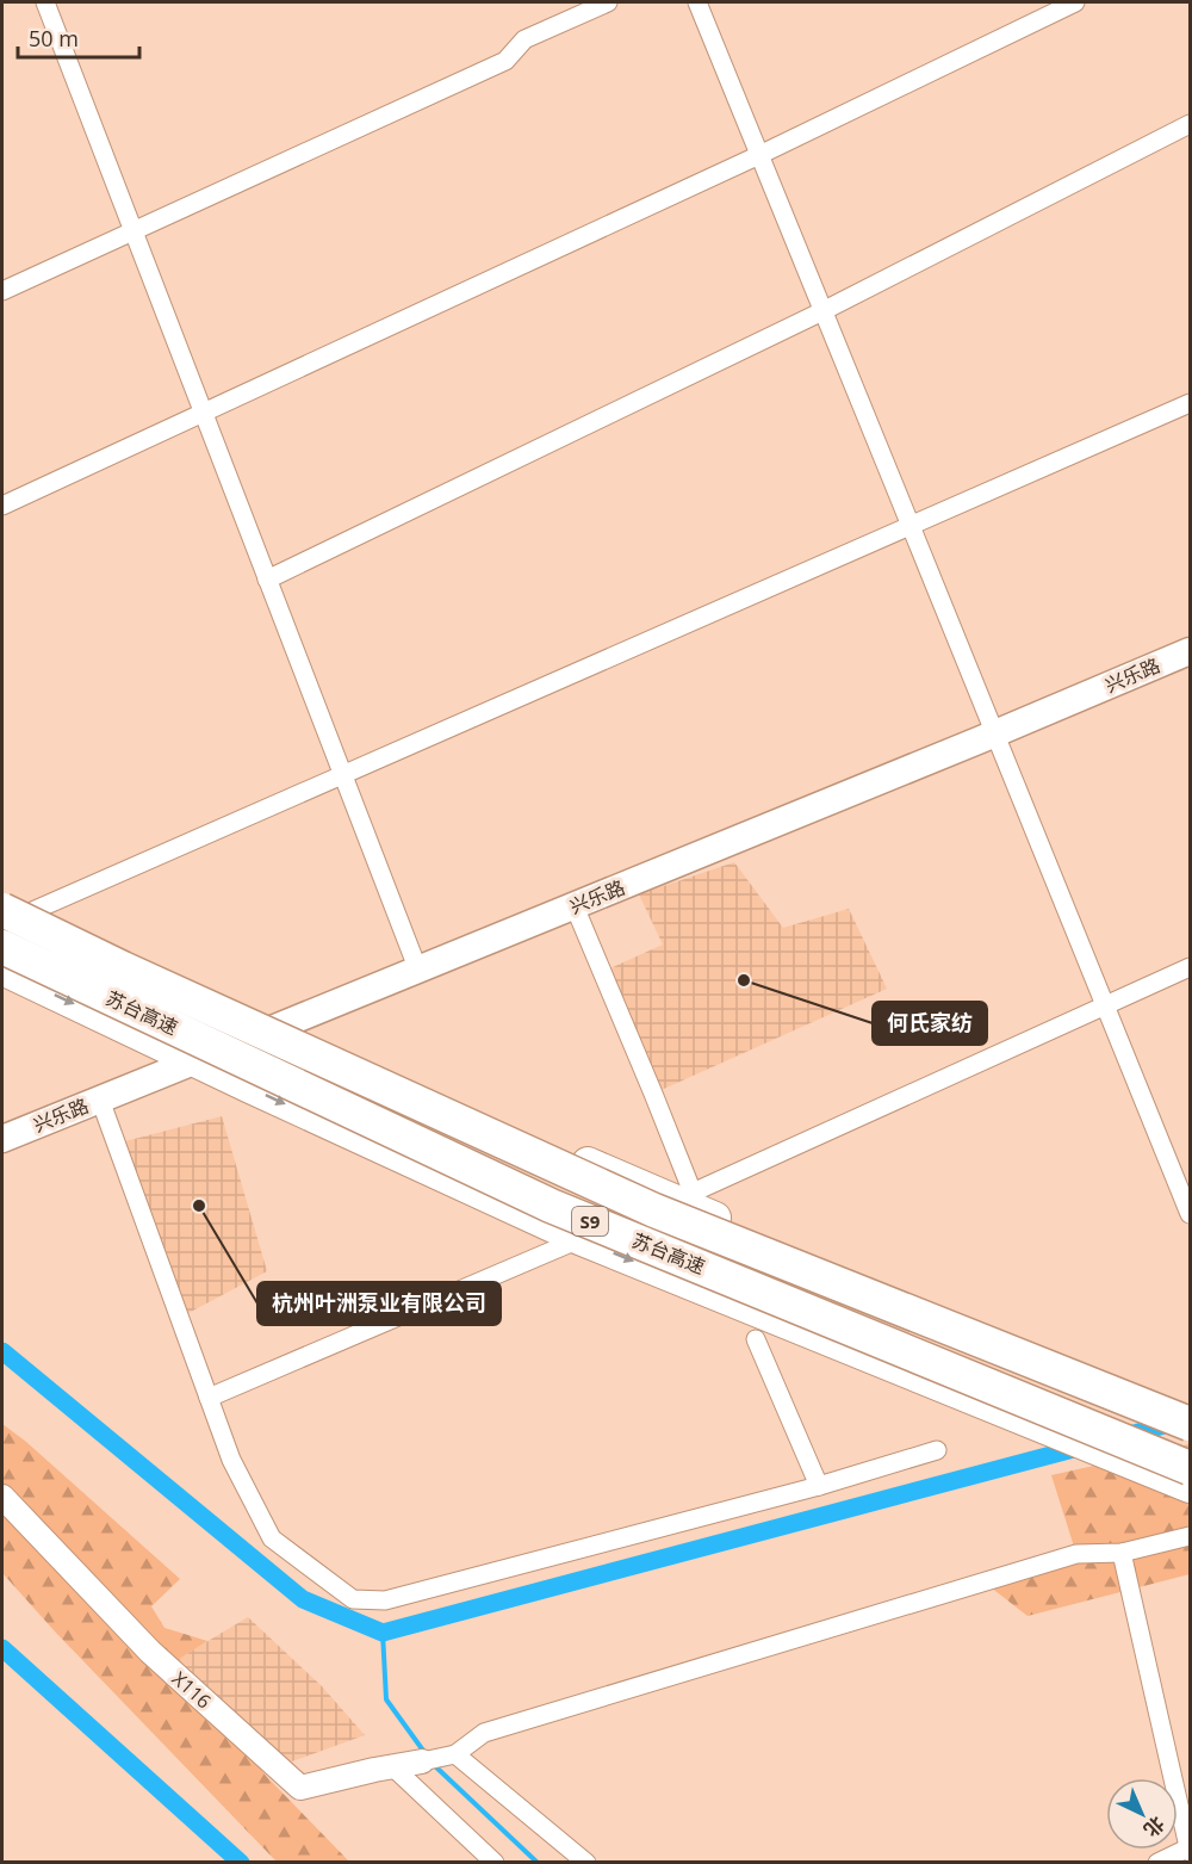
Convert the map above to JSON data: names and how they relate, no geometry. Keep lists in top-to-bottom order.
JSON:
{
  "streets": {
    "highway": ["苏台高速", "S9"],
    "main road": ["兴乐路"],
    "street": ["X116"]
  },
  "places": ["何氏家纺", "杭州叶洲泵业有限公司"],
  "scale_bar": "50 m",
  "north": "bottom right"
}
